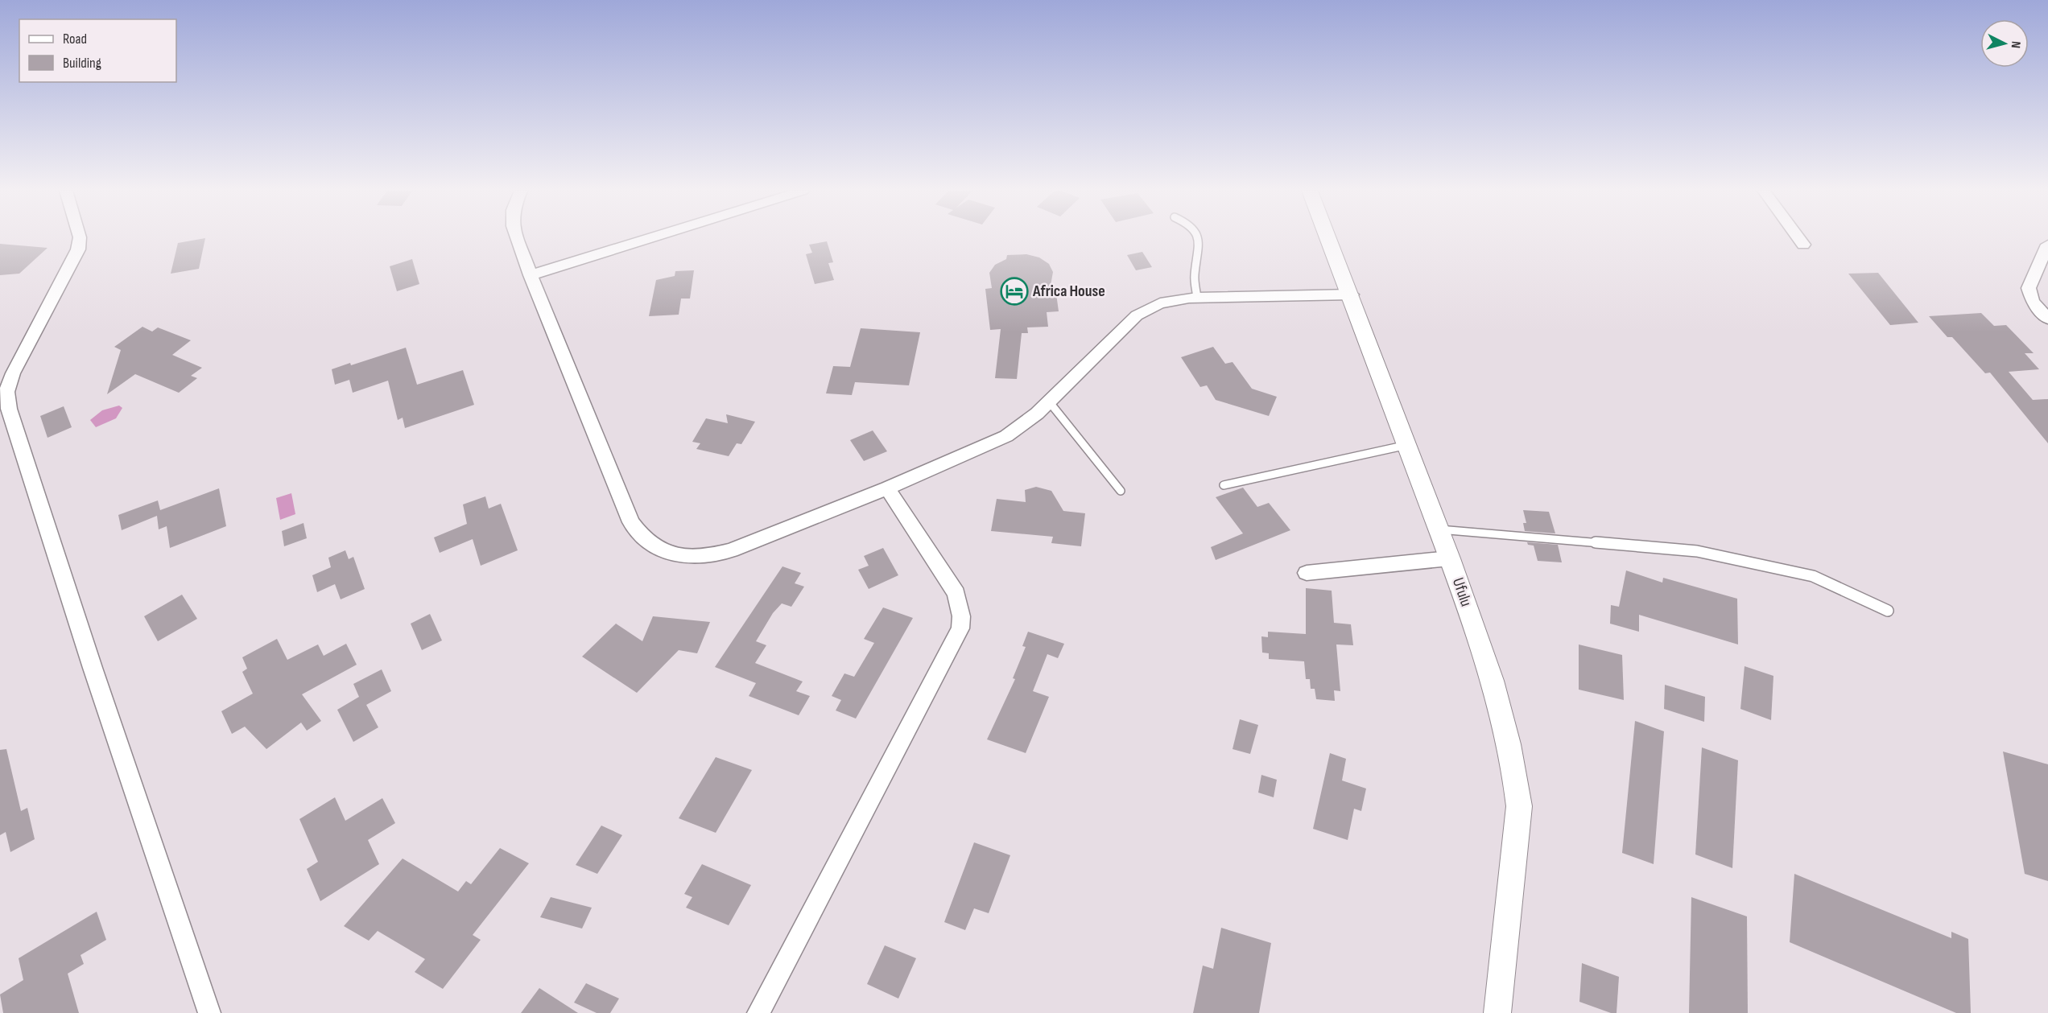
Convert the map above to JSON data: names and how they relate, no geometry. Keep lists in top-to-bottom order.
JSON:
{
  "streets": {
    "street": ["Ufulu"]
  },
  "places": {
    "hotel": ["Africa House"]
  },
  "legend": ["Road", "Building"],
  "north": "right"
}
